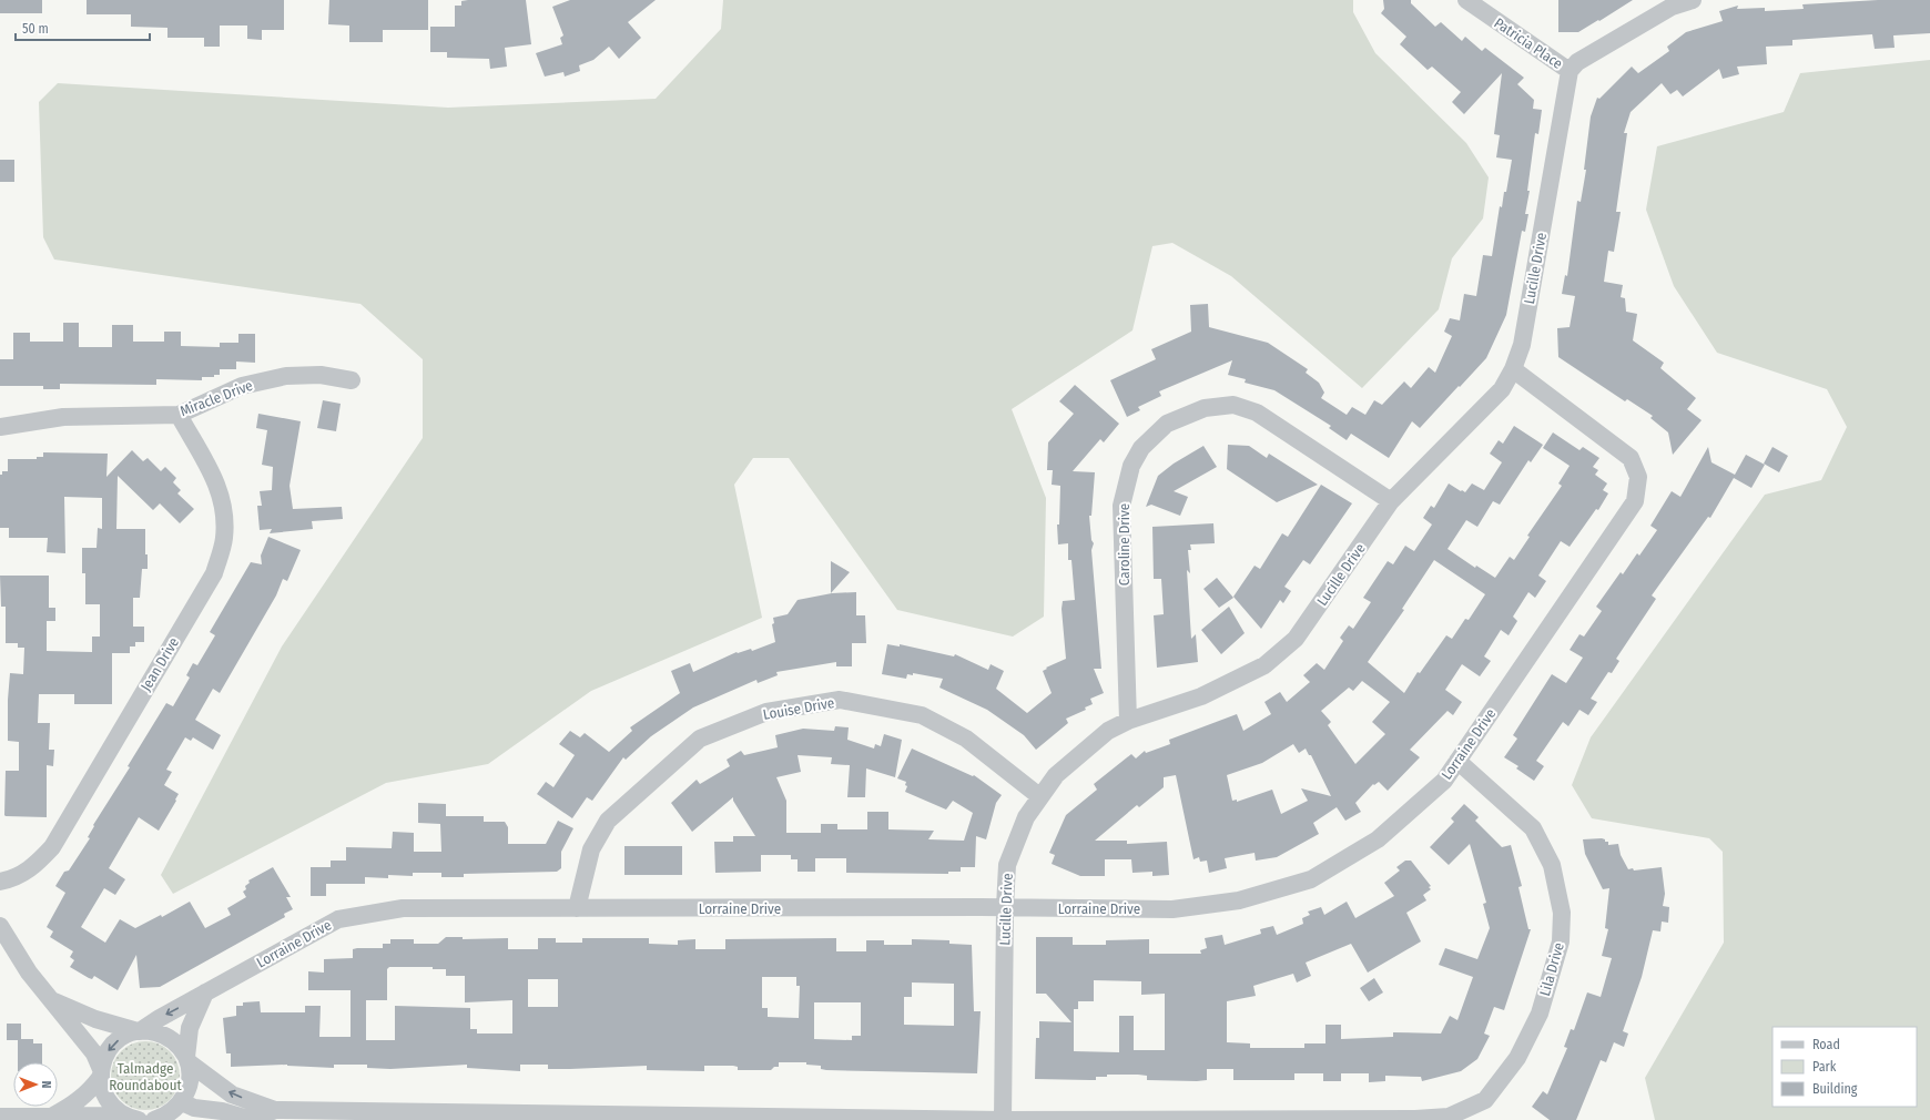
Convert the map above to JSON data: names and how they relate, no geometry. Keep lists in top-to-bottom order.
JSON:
{
  "streets": {
    "street": [
      "Patricia Place",
      "Lucille Drive",
      "Miracle Drive",
      "Caroline Drive",
      "Jean Drive",
      "Louise Drive",
      "Lorraine Drive",
      "Lila Drive"
    ]
  },
  "crossings": [
    ["Patricia Place", "Lucille Drive"],
    ["Lucille Drive", "Caroline Drive"],
    ["Lucille Drive", "Louise Drive"],
    ["Lucille Drive", "Lorraine Drive"],
    ["Lucille Drive", "Lila Drive"],
    ["Miracle Drive", "Jean Drive"],
    ["Louise Drive", "Lorraine Drive"],
    ["Lorraine Drive", "Lila Drive"]
  ],
  "parks": ["Talmadge Roundabout"],
  "legend": ["Road", "Park", "Building"],
  "scale_bar": "50 m",
  "north": "right"
}
